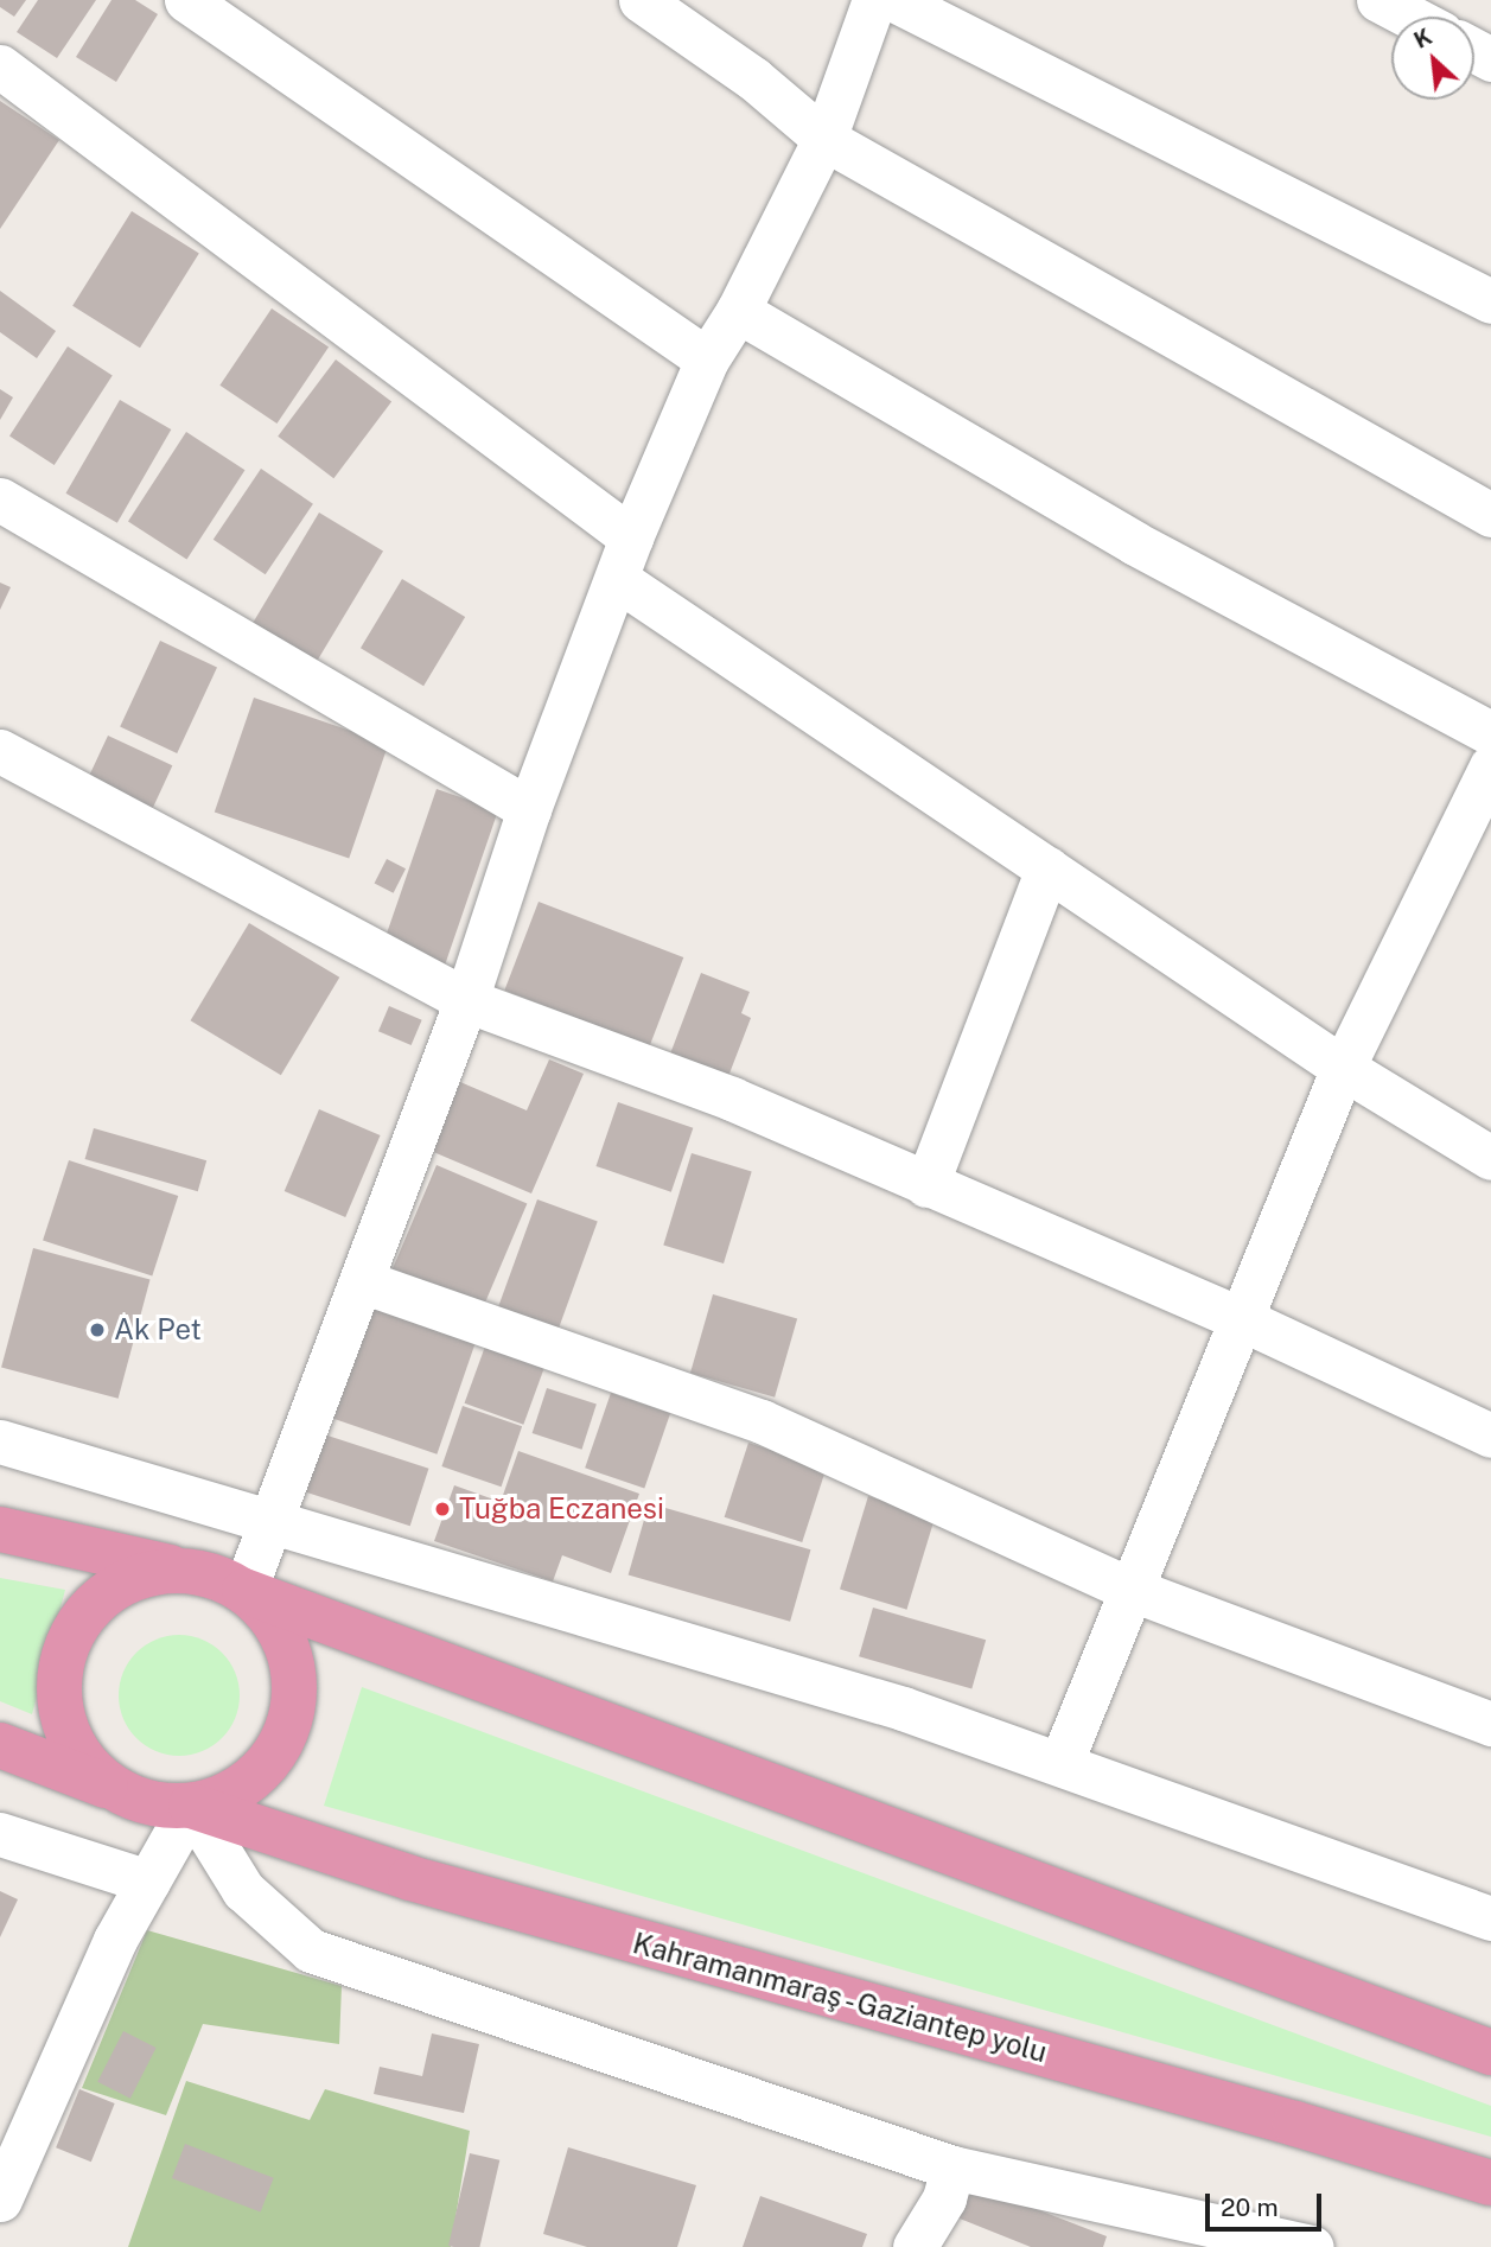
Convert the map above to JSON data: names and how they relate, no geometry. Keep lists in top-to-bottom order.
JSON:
{
  "streets": {
    "highway": ["Kahramanmaraş - Gaziantep yolu"]
  },
  "places": ["Ak Pet", "Tuğba Eczanesi"],
  "scale_bar": "20 m",
  "north": "top left"
}
